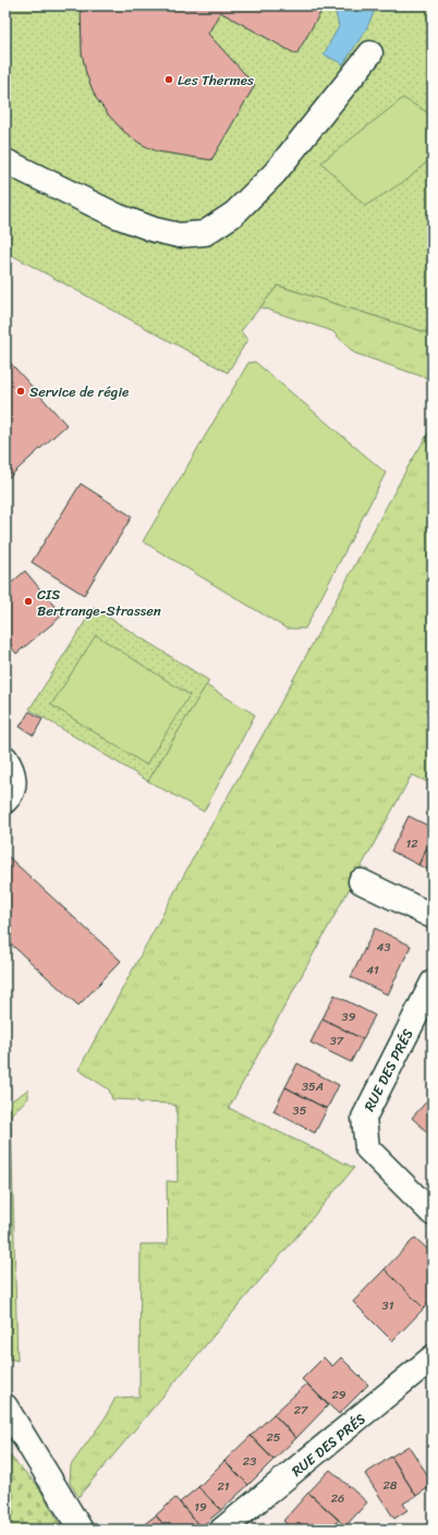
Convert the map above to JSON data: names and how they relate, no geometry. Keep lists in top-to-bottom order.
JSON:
{
  "streets": {
    "street": ["RUE DES PRÉS"]
  },
  "places": ["Les Thermes", "Service de régie", "CIS Bertrange-Strassen"],
  "house_numbers": [
    "12",
    "43",
    "41",
    "39",
    "37",
    "35A",
    "35",
    "31",
    "29",
    "27",
    "25",
    "23",
    "28",
    "21",
    "26",
    "19"
  ]
}
